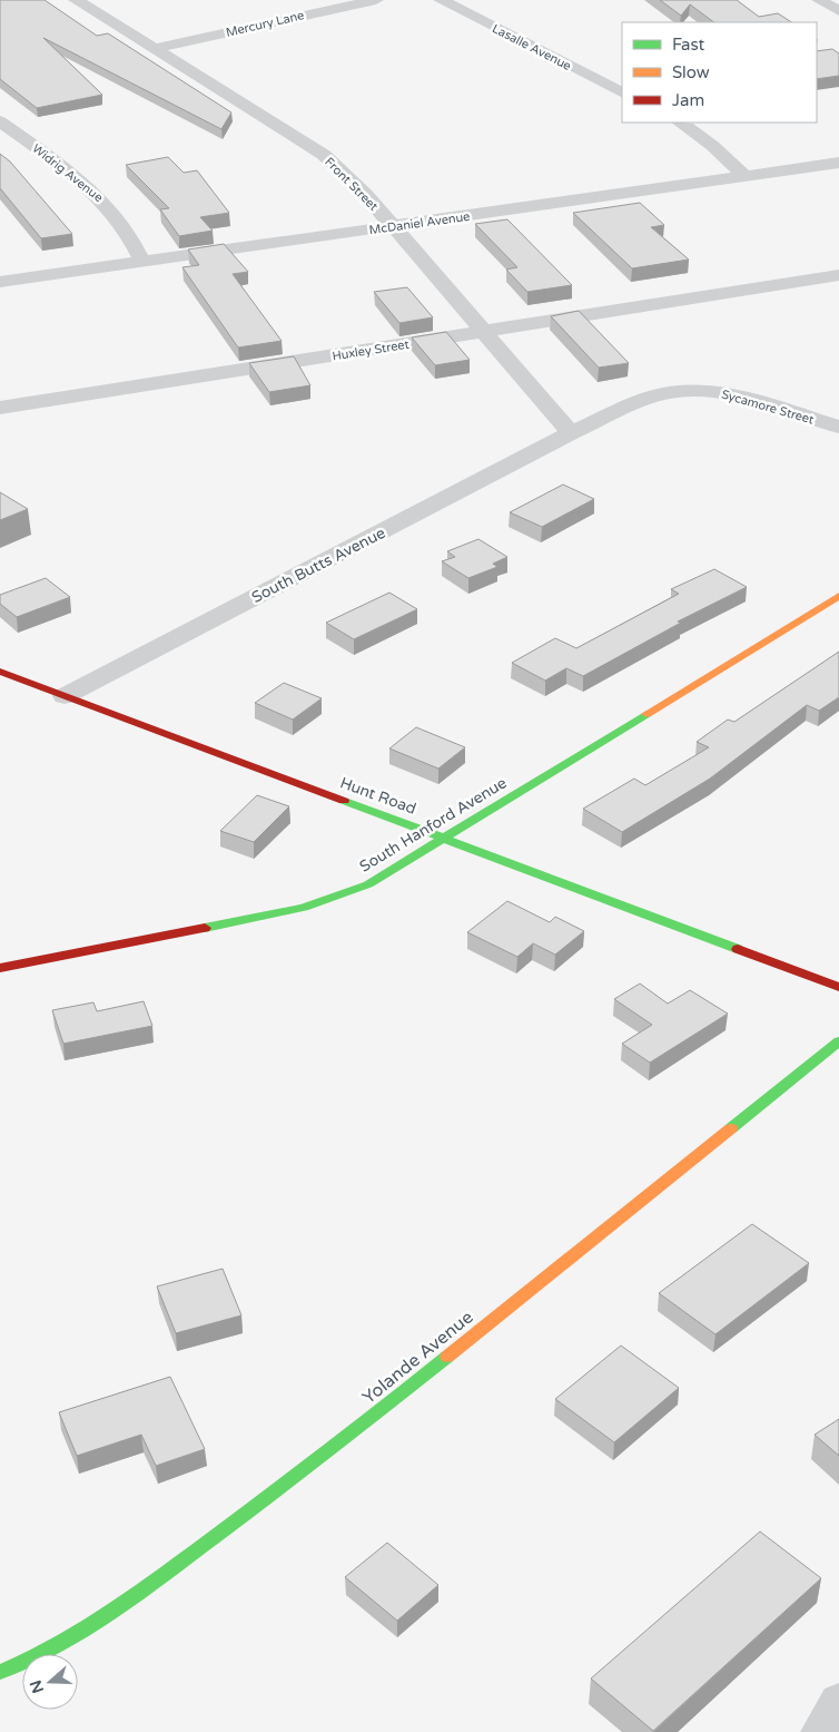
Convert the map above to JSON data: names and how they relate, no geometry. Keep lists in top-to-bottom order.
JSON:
{
  "streets": {
    "street": [
      "Mercury Lane",
      "Lasalle Avenue",
      "Widrig Avenue",
      "Front Street",
      "McDaniel Avenue",
      "Huxley Street",
      "Sycamore Street",
      "South Butts Avenue",
      "Hunt Road",
      "South Hanford Avenue",
      "Yolande Avenue"
    ]
  },
  "crossings": [
    ["Mercury Lane", "Front Street"],
    ["Widrig Avenue", "McDaniel Avenue"],
    ["Front Street", "McDaniel Avenue"],
    ["Front Street", "Huxley Street"],
    ["Front Street", "Sycamore Street"],
    ["Front Street", "South Butts Avenue"],
    ["Sycamore Street", "South Butts Avenue"],
    ["South Butts Avenue", "Hunt Road"],
    ["Hunt Road", "South Hanford Avenue"]
  ],
  "legend": ["Fast", "Slow", "Jam"],
  "north": "left"
}
